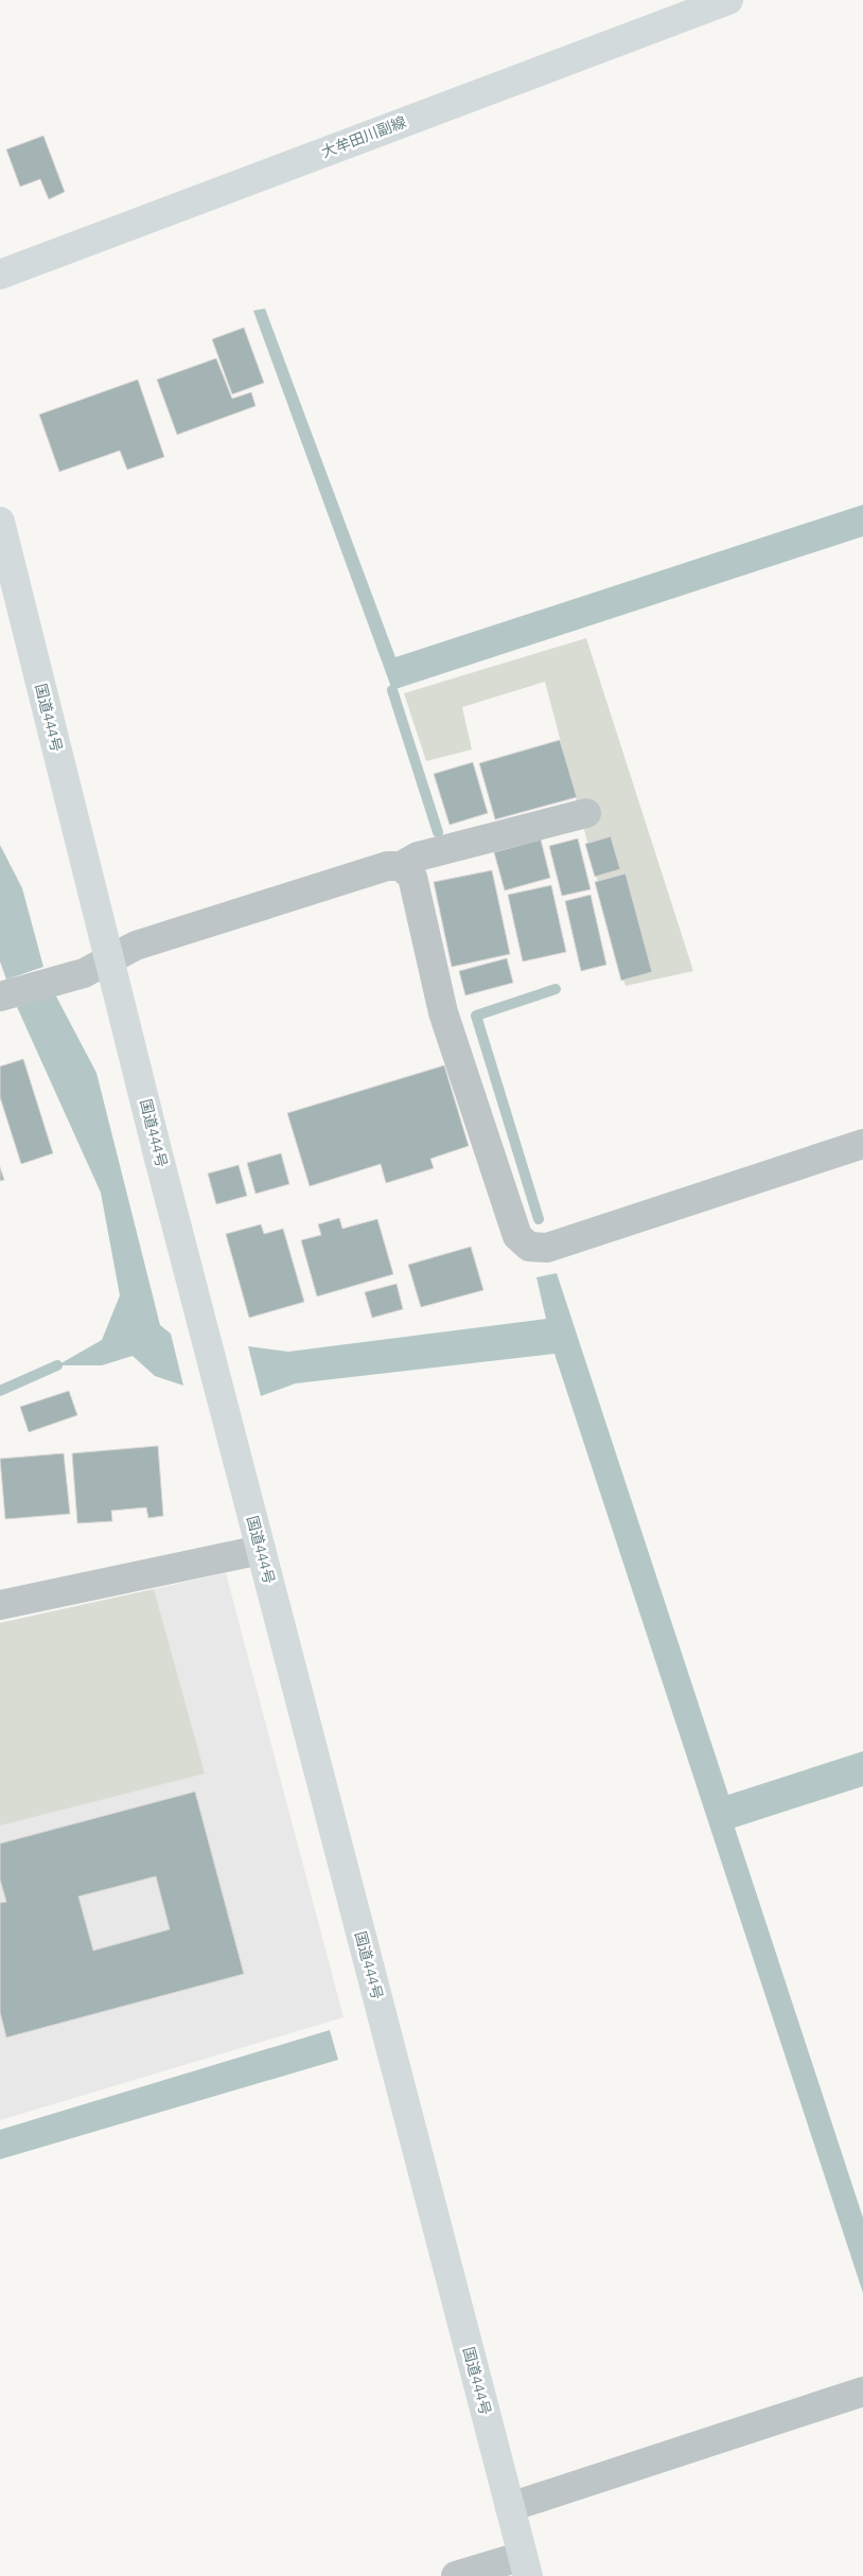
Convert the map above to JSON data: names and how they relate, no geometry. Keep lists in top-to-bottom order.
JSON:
{
  "streets": {
    "main road": ["大牟田川副線", "国道444号"]
  }
}
